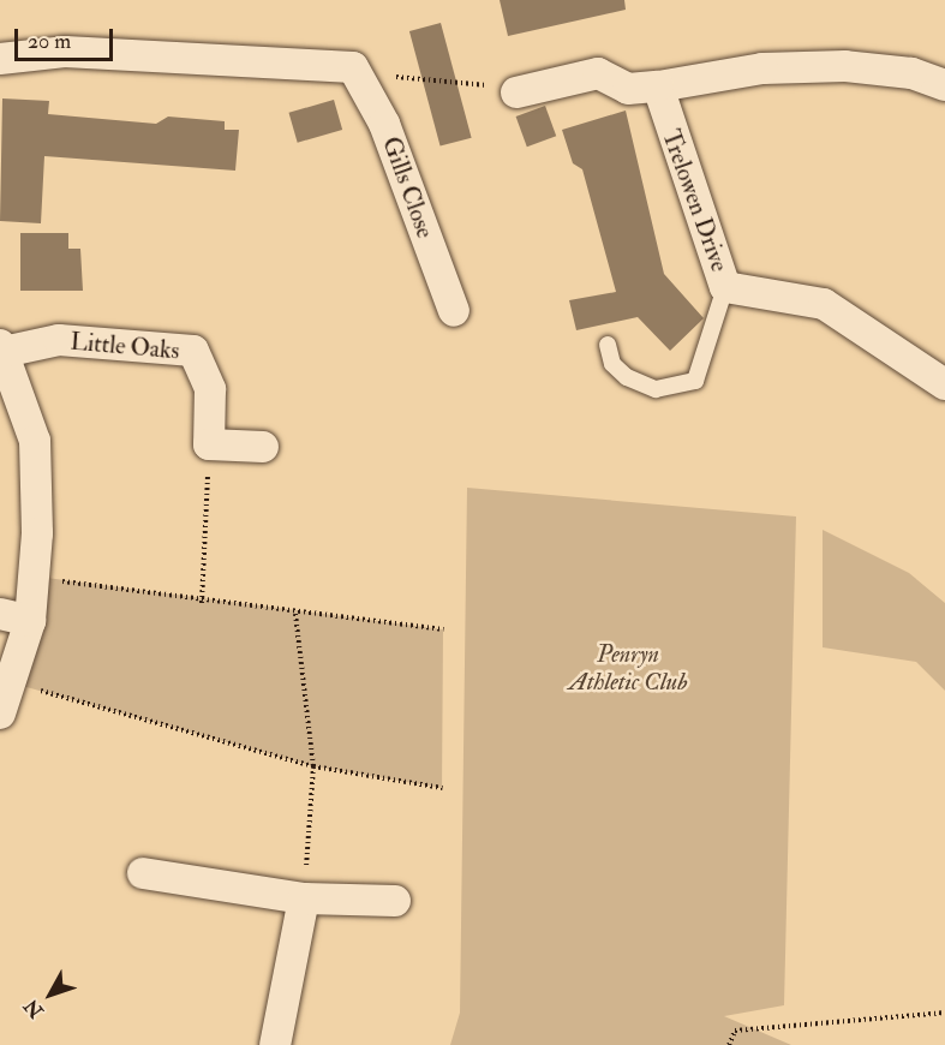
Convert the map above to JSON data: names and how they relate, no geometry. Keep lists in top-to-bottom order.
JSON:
{
  "streets": {
    "street": ["Gills Close", "Trelowen Drive", "Little Oaks"]
  },
  "parks": ["Penryn Athletic Club"],
  "scale_bar": "20 m",
  "north": "bottom left"
}
